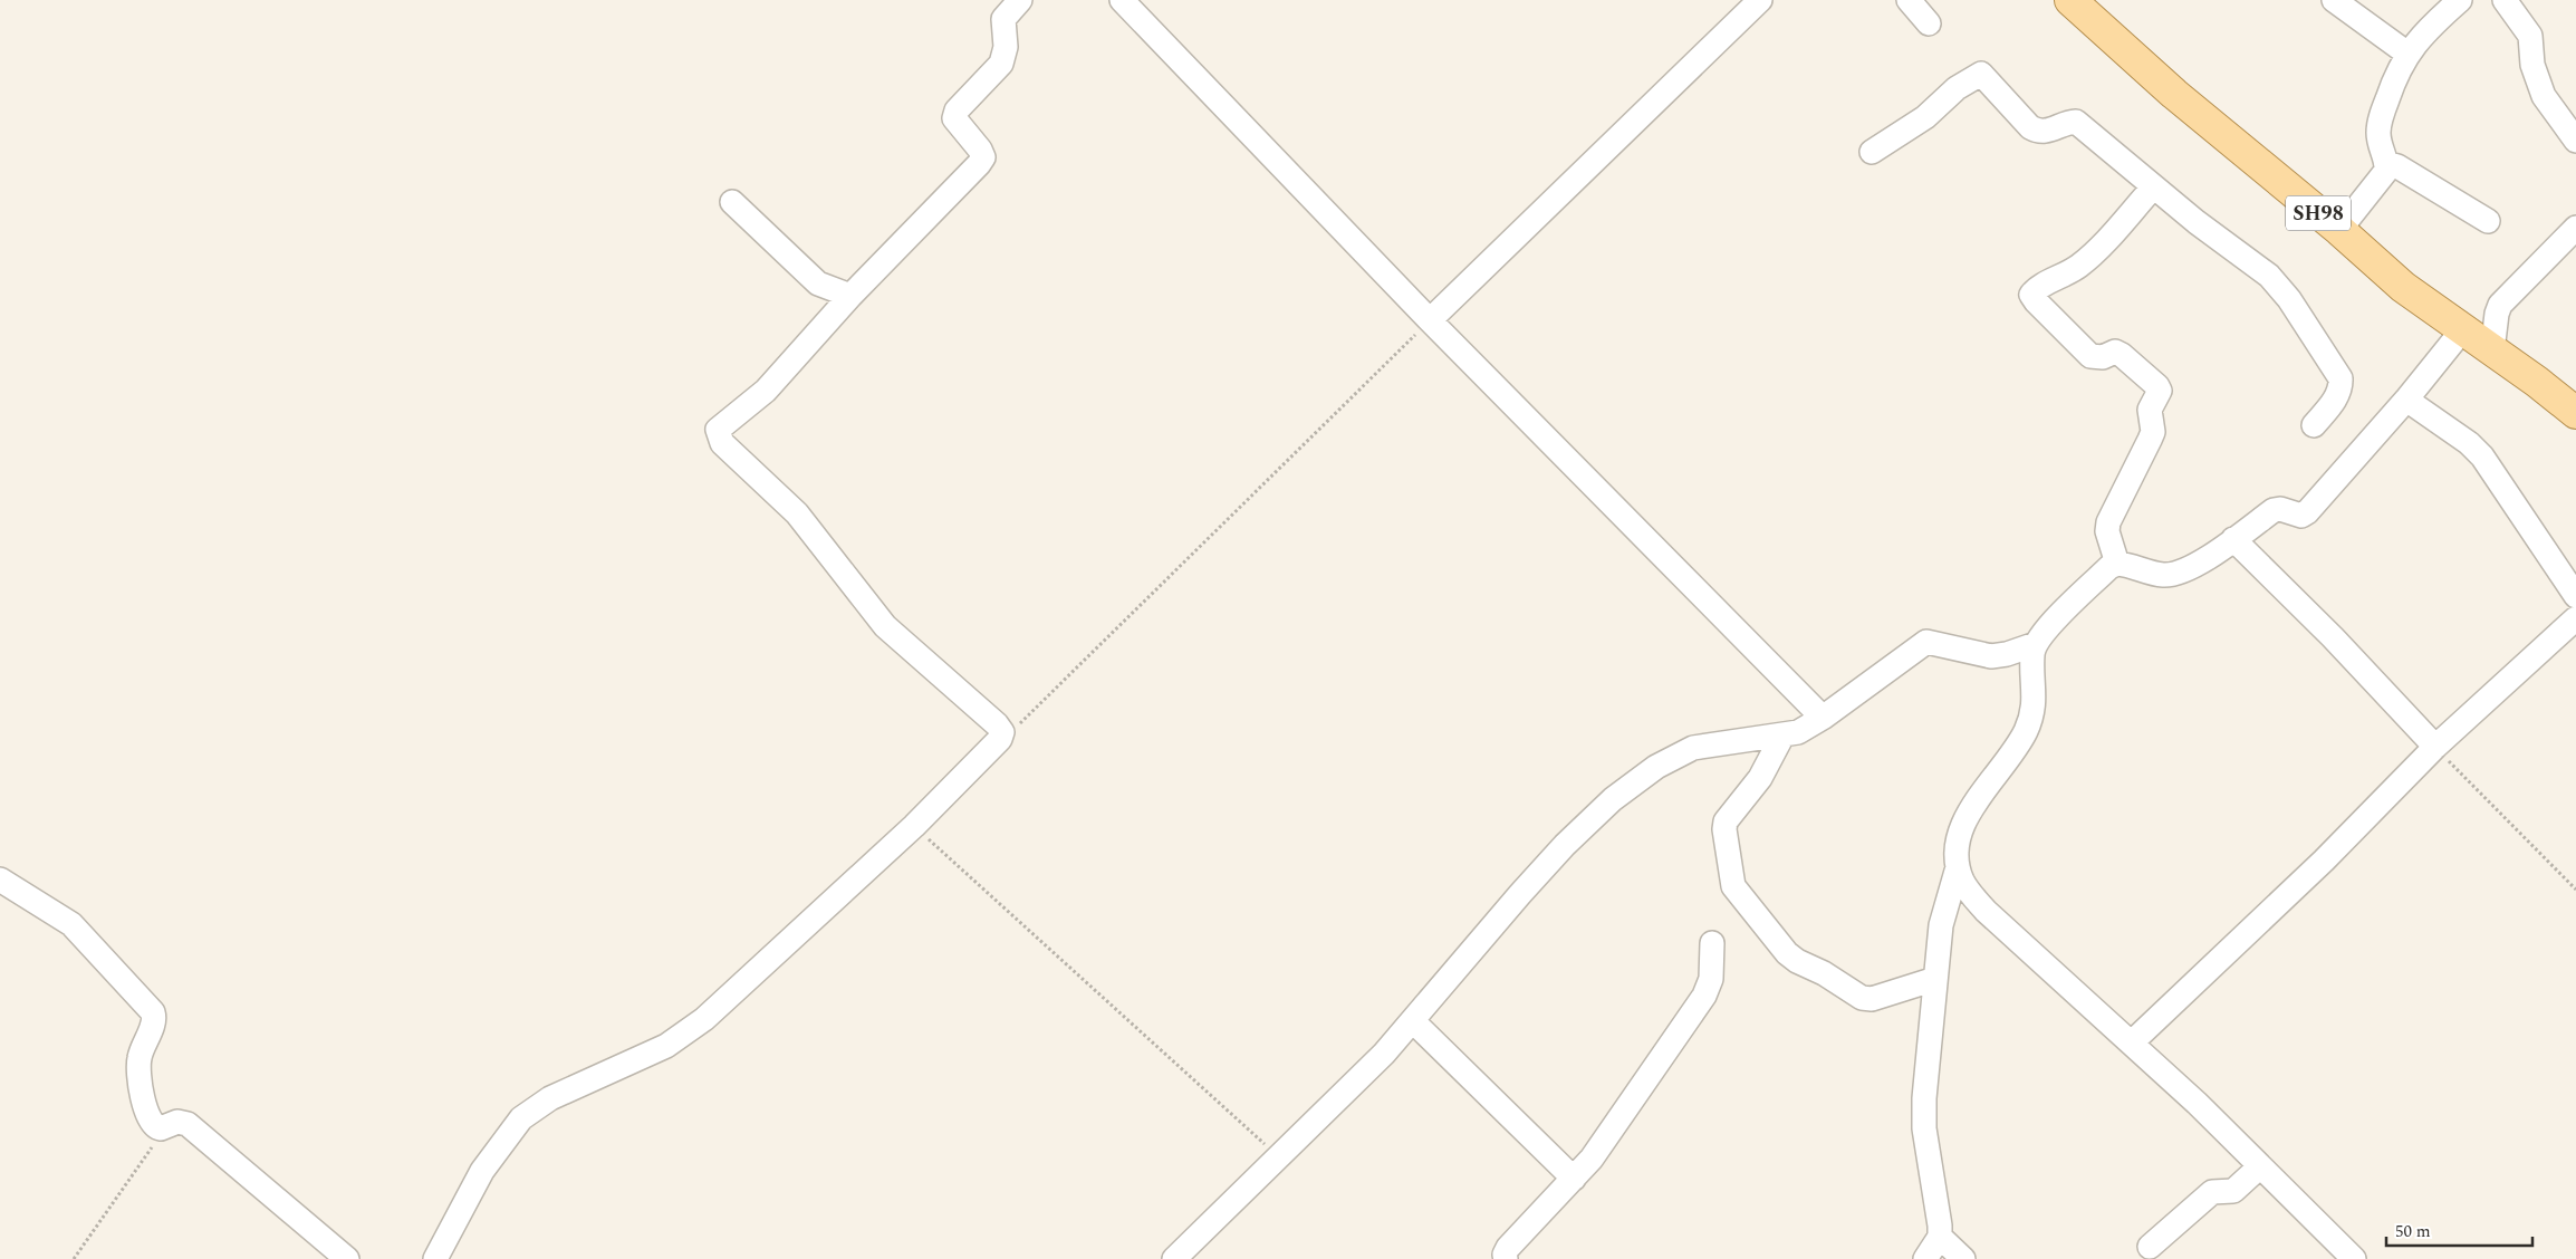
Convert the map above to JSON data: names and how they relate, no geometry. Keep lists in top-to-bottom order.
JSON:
{
  "streets": {
    "main road": ["SH98"]
  },
  "scale_bar": "50 m"
}
